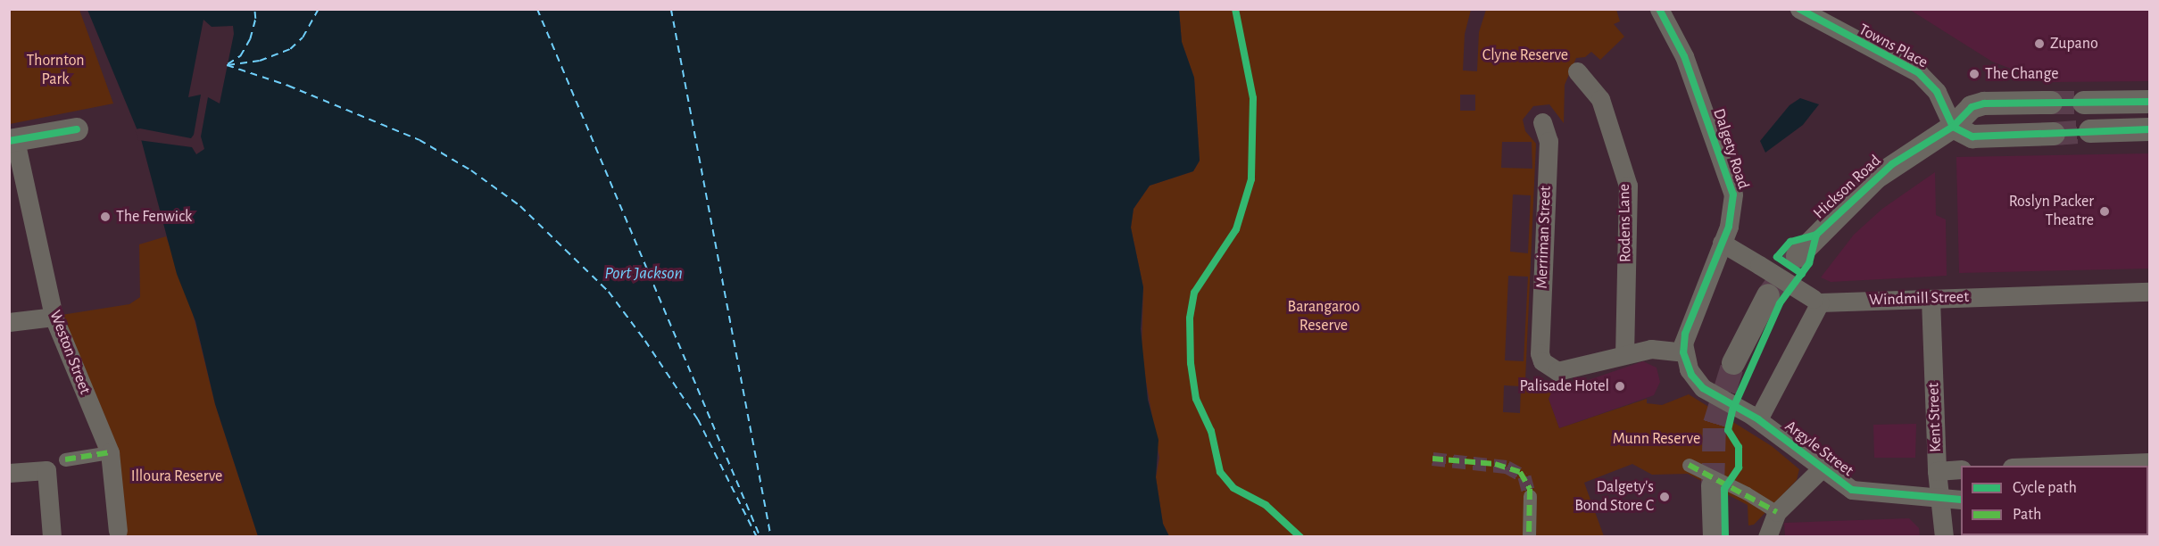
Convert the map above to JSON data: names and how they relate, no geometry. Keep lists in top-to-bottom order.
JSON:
{
  "streets": {
    "street": [
      "Towns Place",
      "Dalgety Road",
      "Hickson Road",
      "Rodens Lane",
      "Merriman Street",
      "Windmill Street",
      "Weston Street",
      "Kent Street",
      "Argyle Street"
    ]
  },
  "crossings": [
    ["Towns Place", "Hickson Road"],
    ["Dalgety Road", "Argyle Street"],
    ["Rodens Lane", "Merriman Street"],
    ["Windmill Street", "Kent Street"],
    ["Kent Street", "Argyle Street"]
  ],
  "water": ["Port Jackson"],
  "parks": [
    "Clyne Reserve",
    "Thornton Park",
    "Barangaroo Reserve",
    "Munn Reserve",
    "Illoura Reserve"
  ],
  "places": [
    "Zupano",
    "The Change",
    "Roslyn Packer Theatre",
    "The Fenwick",
    "Palisade Hotel",
    "Dalgety's Bond Store C"
  ],
  "legend": ["Cycle path", "Path"]
}
